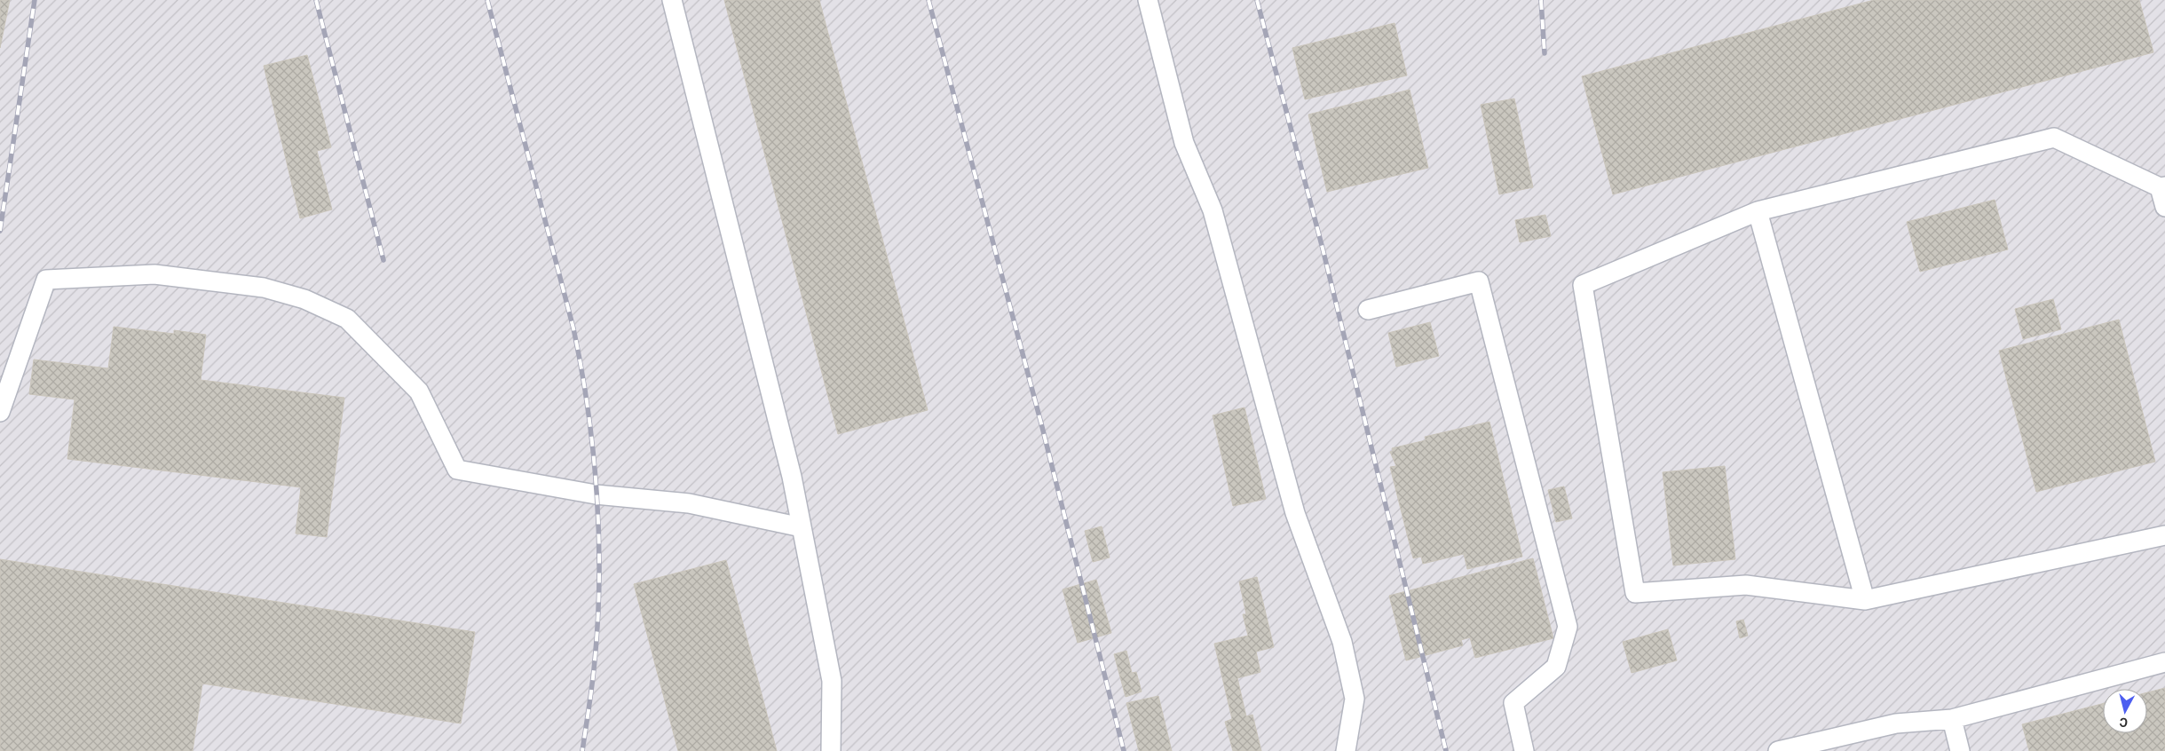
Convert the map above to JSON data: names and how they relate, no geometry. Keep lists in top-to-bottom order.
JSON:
{
  "north": "bottom"
}
